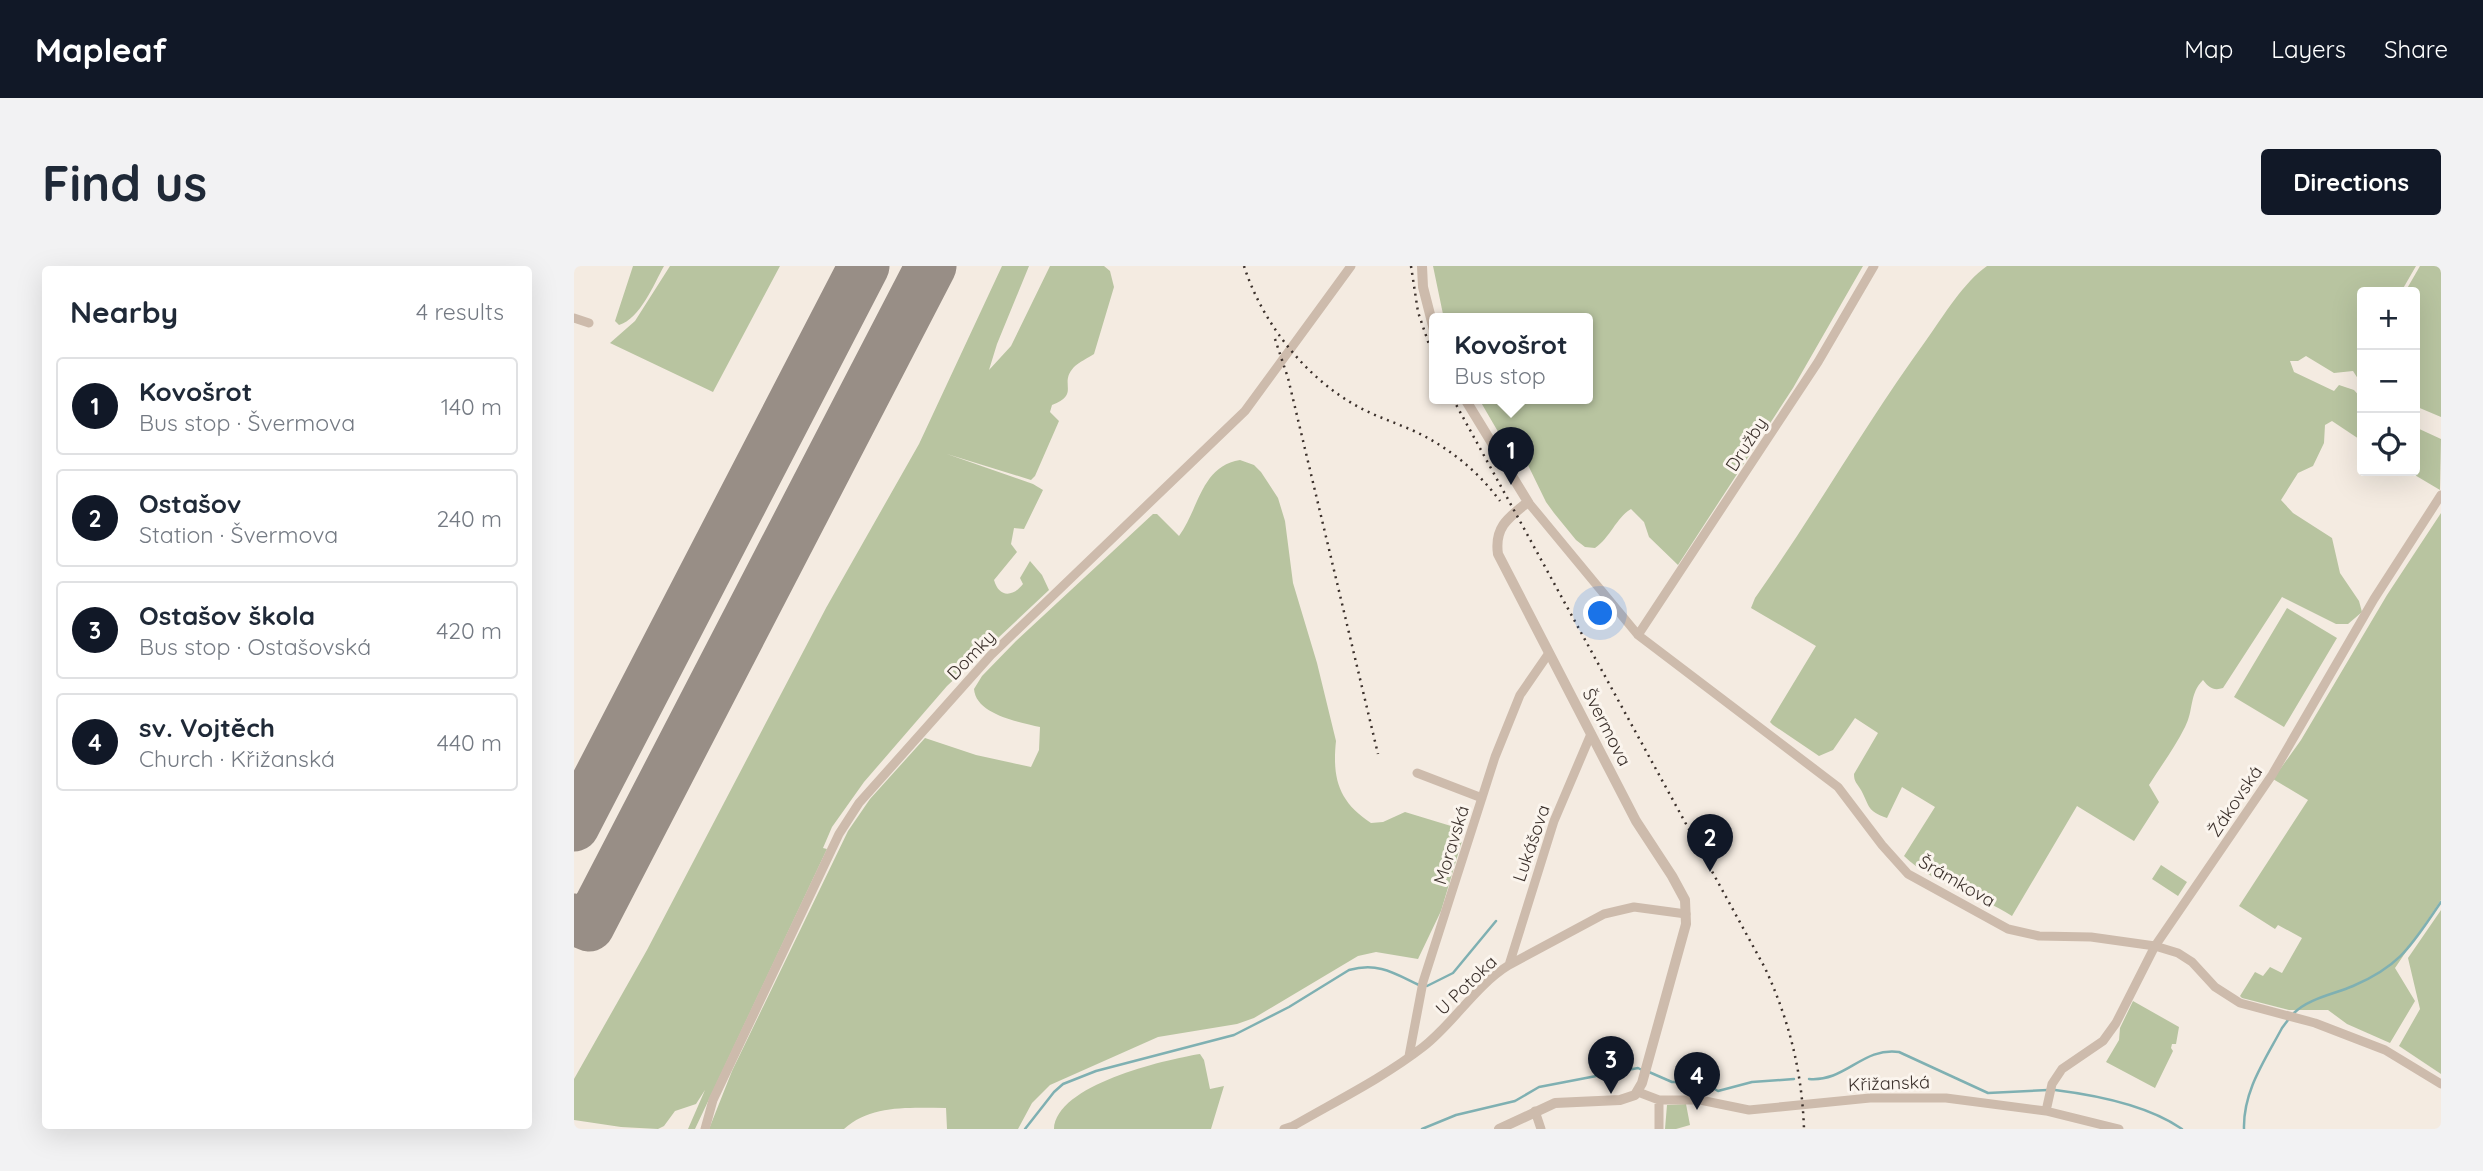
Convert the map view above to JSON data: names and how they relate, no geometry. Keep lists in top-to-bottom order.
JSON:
{
  "streets": {
    "street": [
      "Družby",
      "Domky",
      "Švermova",
      "Žákovská",
      "Lukášova",
      "Moravská",
      "Šrámkova",
      "U Potoka",
      "Křižanská"
    ]
  },
  "crossings": [
    ["Družby", "Šrámkova"],
    ["Švermova", "Lukášova"],
    ["Švermova", "Moravská"],
    ["Švermova", "Šrámkova"],
    ["Švermova", "U Potoka"],
    ["Švermova", "Křižanská"],
    ["Žákovská", "Šrámkova"],
    ["Žákovská", "Křižanská"],
    ["Lukášova", "U Potoka"],
    ["Moravská", "U Potoka"]
  ],
  "page": {
    "header": "Mapleaf",
    "nav": ["Map", "Layers", "Share"],
    "buttons": "Directions",
    "title": "Find us",
    "heading": ["Nearby", "4 results"],
    "map_buttons": ["+", "−"],
    "popup": ["Kovošrot", "Bus stop"],
    "list": [
      {
        "mark": "1",
        "name": "Kovošrot",
        "note": "Bus stop · Švermova",
        "value": "140 m"
      },
      {
        "mark": "2",
        "name": "Ostašov",
        "note": "Station · Švermova",
        "value": "240 m"
      },
      {
        "mark": "3",
        "name": "Ostašov škola",
        "note": "Bus stop · Ostašovská",
        "value": "420 m"
      },
      {
        "mark": "4",
        "name": "sv. Vojtěch",
        "note": "Church · Křižanská",
        "value": "440 m"
      }
    ],
    "pins": [
      "1",
      "2",
      "3",
      "4"
    ]
  }
}
